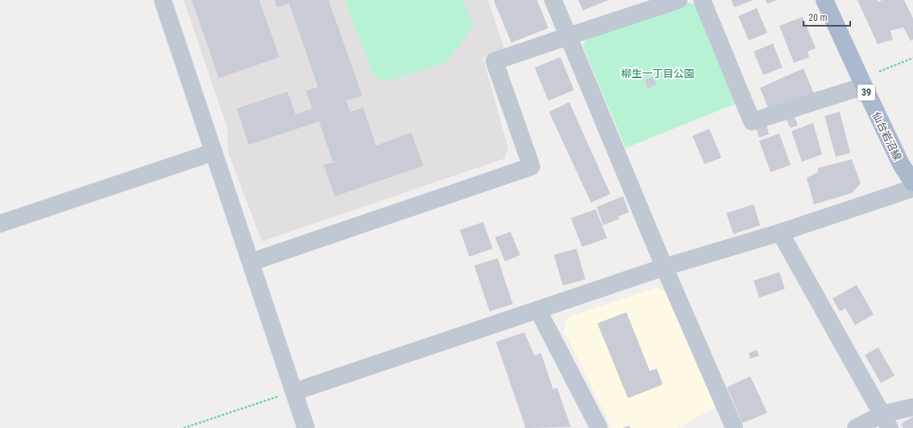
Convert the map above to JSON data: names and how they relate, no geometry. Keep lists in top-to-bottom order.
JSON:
{
  "streets": {
    "main road": ["39", "仙台岩沼線"]
  },
  "parks": ["柳生一丁目公園"],
  "scale_bar": "20 m"
}
